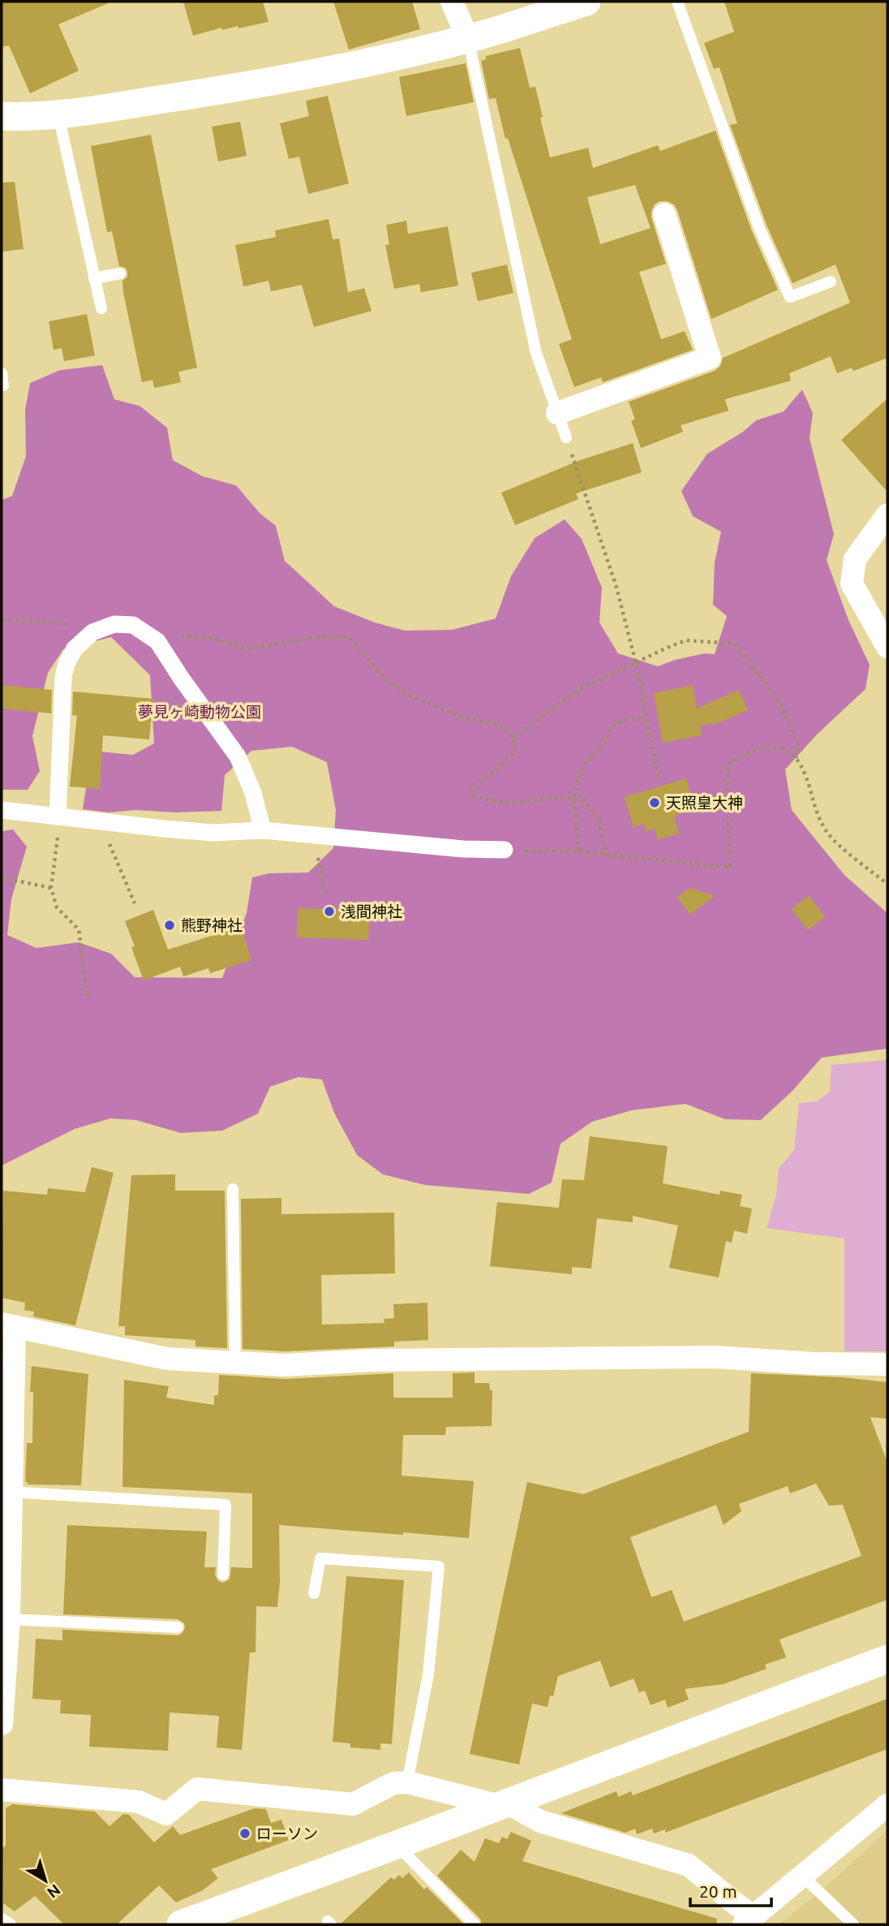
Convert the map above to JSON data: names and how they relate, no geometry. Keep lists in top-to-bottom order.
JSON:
{
  "parks": ["夢見ヶ崎動物公園"],
  "places": [
    "天照皇大神",
    "浅間神社",
    "熊野神社",
    "ローソン"
  ],
  "scale_bar": "20 m",
  "north": "bottom right"
}
